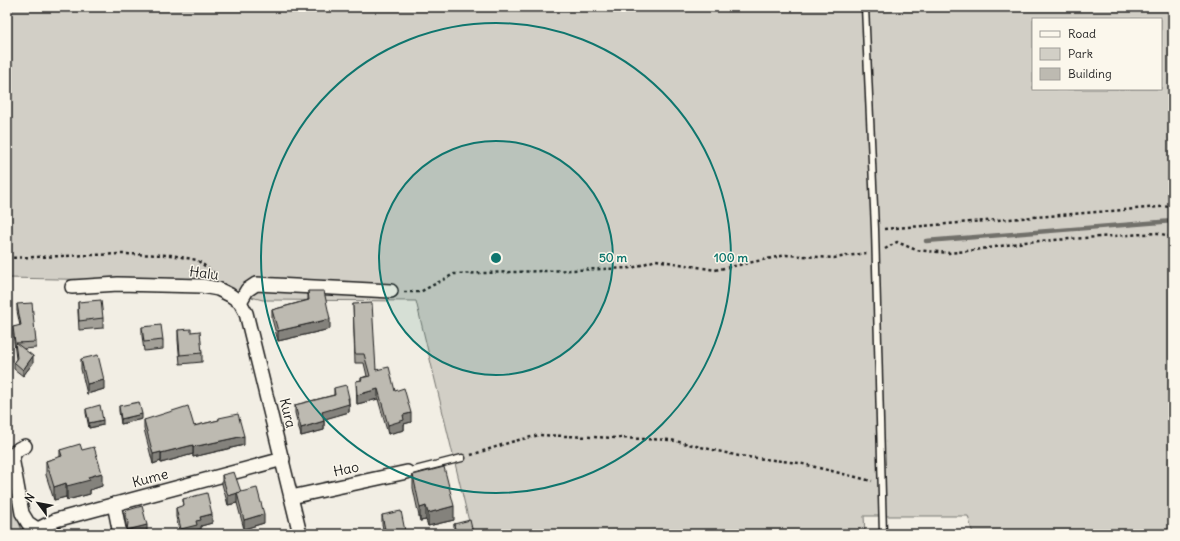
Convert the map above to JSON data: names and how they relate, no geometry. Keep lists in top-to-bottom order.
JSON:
{
  "streets": {
    "street": [
      "Halu",
      "Kura",
      "Hao",
      "Kume"
    ]
  },
  "crossings": [
    ["Halu", "Kura"],
    ["Kura", "Hao"],
    ["Kura", "Kume"]
  ],
  "legend": ["Road", "Park", "Building"],
  "north": "top left",
  "rings": ["50 m", "100 m"]
}
